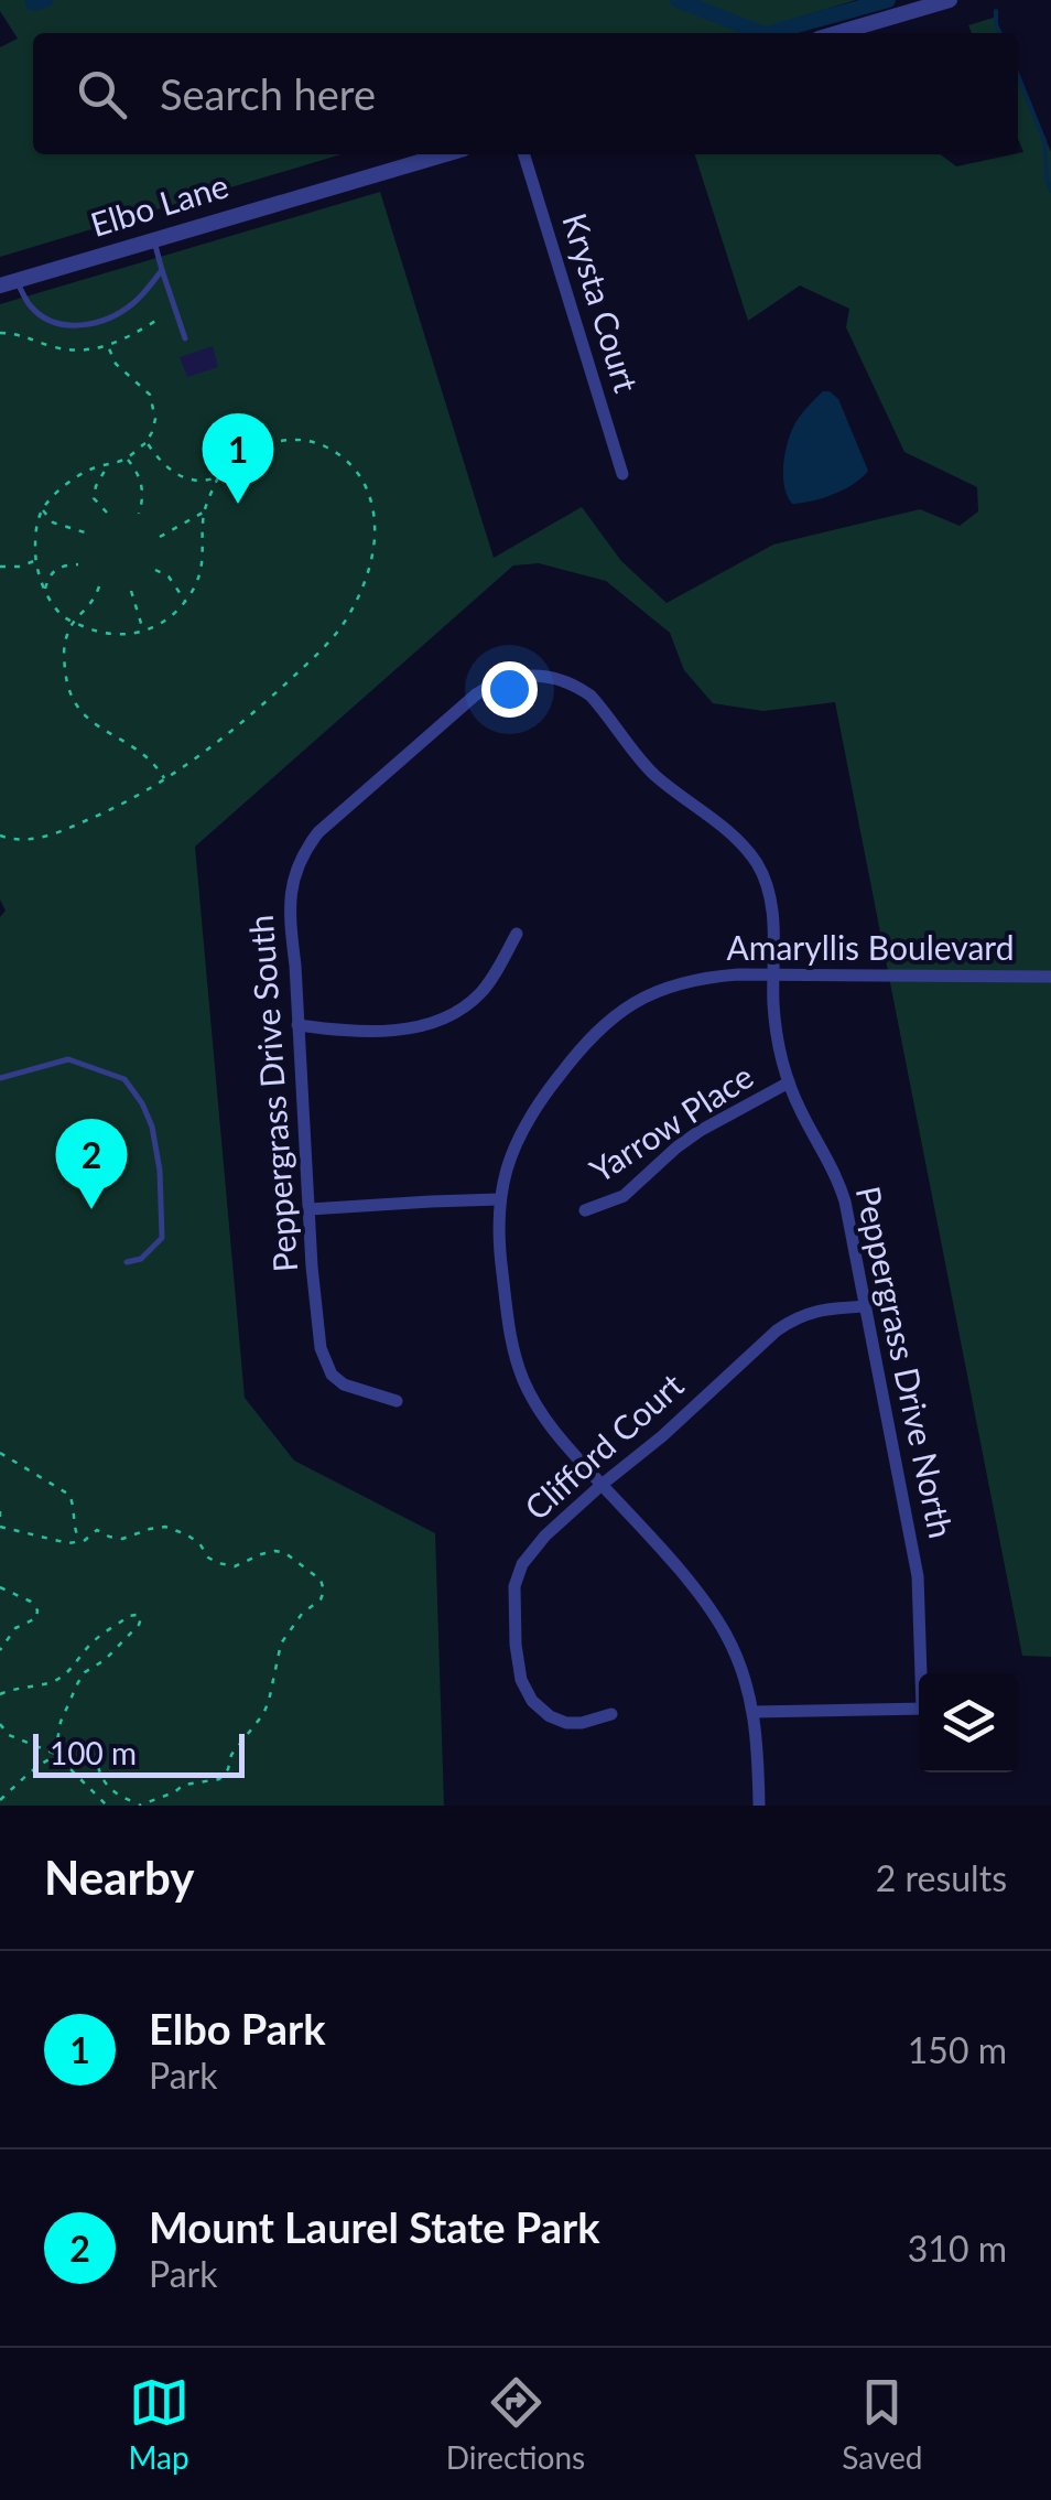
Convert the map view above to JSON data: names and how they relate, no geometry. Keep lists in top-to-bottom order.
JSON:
{
  "streets": {
    "street": [
      "Elbo Lane",
      "Krysta Court",
      "Amaryllis Boulevard",
      "Peppergrass Drive South",
      "Yarrow Place",
      "Peppergrass Drive North",
      "Clifford Court"
    ]
  },
  "crossings": [
    ["Amaryllis Boulevard", "Peppergrass Drive South"],
    ["Amaryllis Boulevard", "Peppergrass Drive North"],
    ["Amaryllis Boulevard", "Clifford Court"],
    ["Peppergrass Drive South", "Peppergrass Drive North"],
    ["Yarrow Place", "Peppergrass Drive North"],
    ["Peppergrass Drive North", "Clifford Court"]
  ],
  "scale_bar": "100 m",
  "page": {
    "search": "Search here",
    "pins": ["1", "2"],
    "scale": "100 m",
    "heading": ["Nearby", "2 results"],
    "list": [
      {
        "mark": "1",
        "name": "Elbo Park",
        "note": "Park",
        "value": "150 m"
      },
      {
        "mark": "2",
        "name": "Mount Laurel State Park",
        "note": "Park",
        "value": "310 m"
      }
    ],
    "nav": ["Map", "Directions", "Saved"]
  }
}
